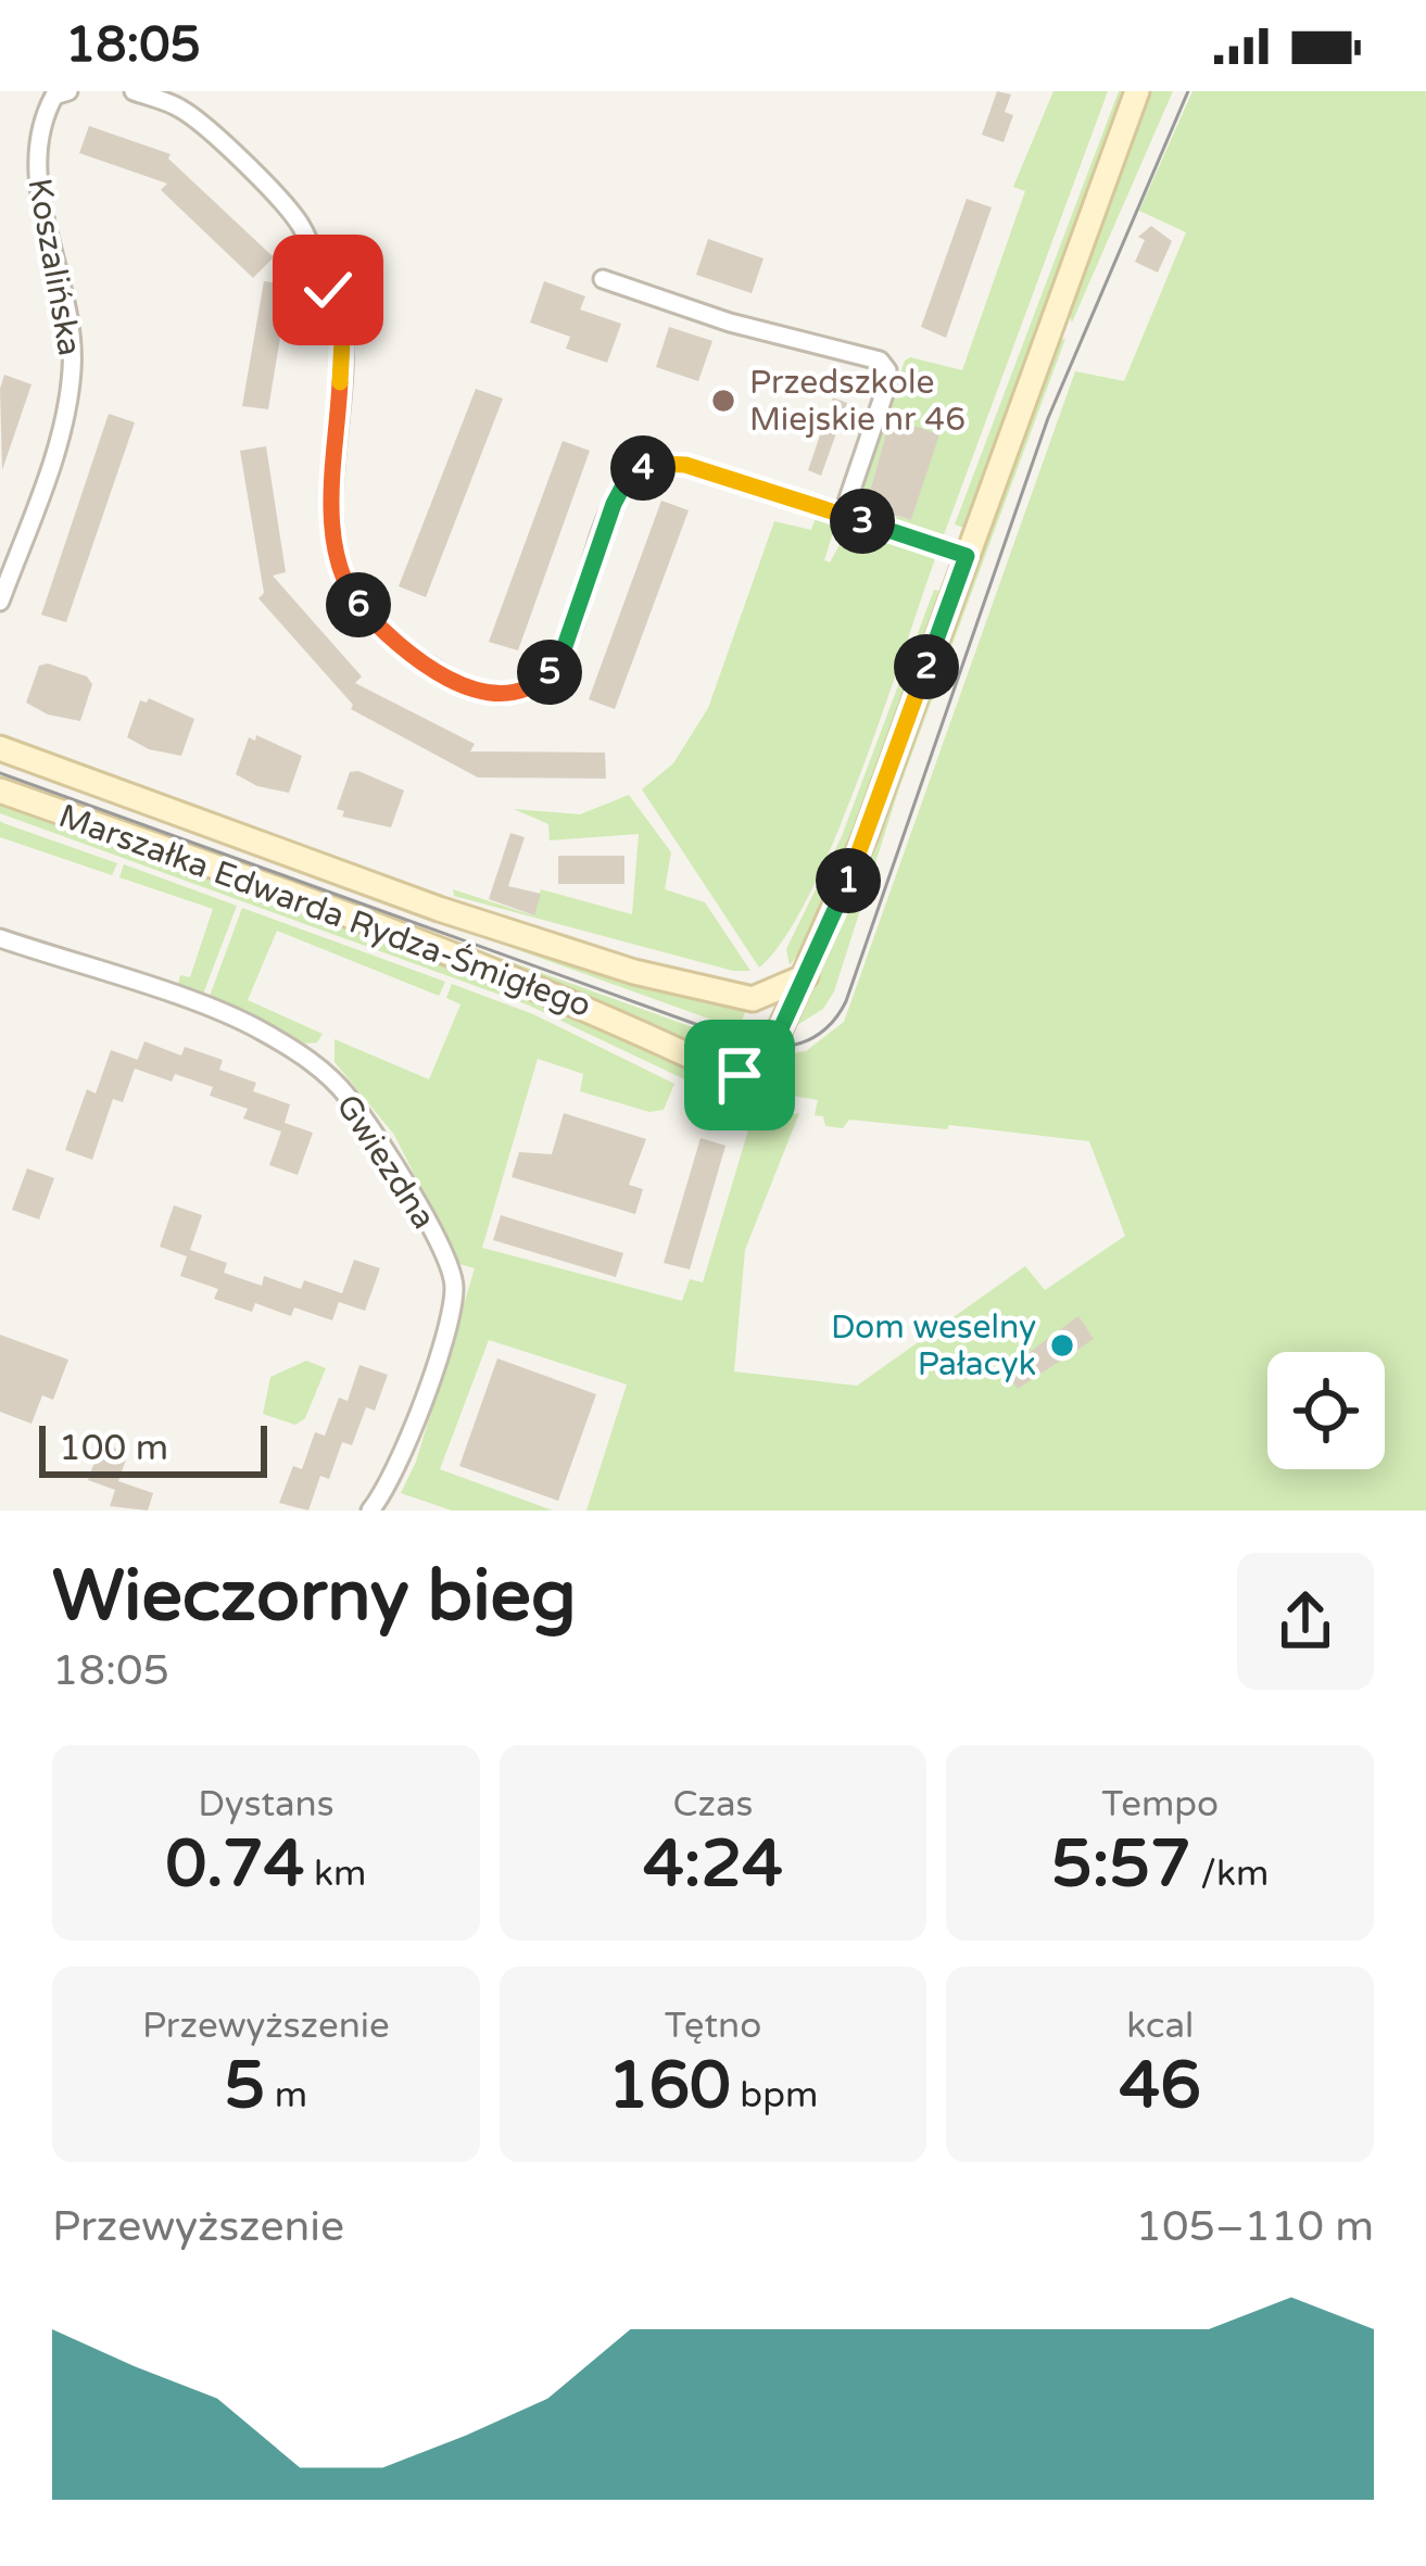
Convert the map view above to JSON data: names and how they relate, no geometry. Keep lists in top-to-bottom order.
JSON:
{
  "streets": {
    "street": ["Koszalińska", "Marszałka Edwarda Rydza-Śmigłego", "Gwiezdna"]
  },
  "places": ["Przedszkole Miejskie nr 46", "Dom weselny Pałacyk"],
  "scale_bar": "100 m",
  "page": {
    "status": "18:05",
    "pins": [
      "4",
      "3",
      "6",
      "2",
      "5",
      "1"
    ],
    "scale": "100 m",
    "heading": ["Wieczorny bieg", "18:05"],
    "stats": [
      ["Dystans", "0.74 km"],
      ["Czas", "4:24"],
      ["Tempo", "5:57 /km"],
      ["Przewyższenie", "5 m"],
      ["Tętno", "160 bpm"],
      ["kcal", "46"]
    ],
    "chart": ["Przewyższenie", "105–110 m"]
  }
}
